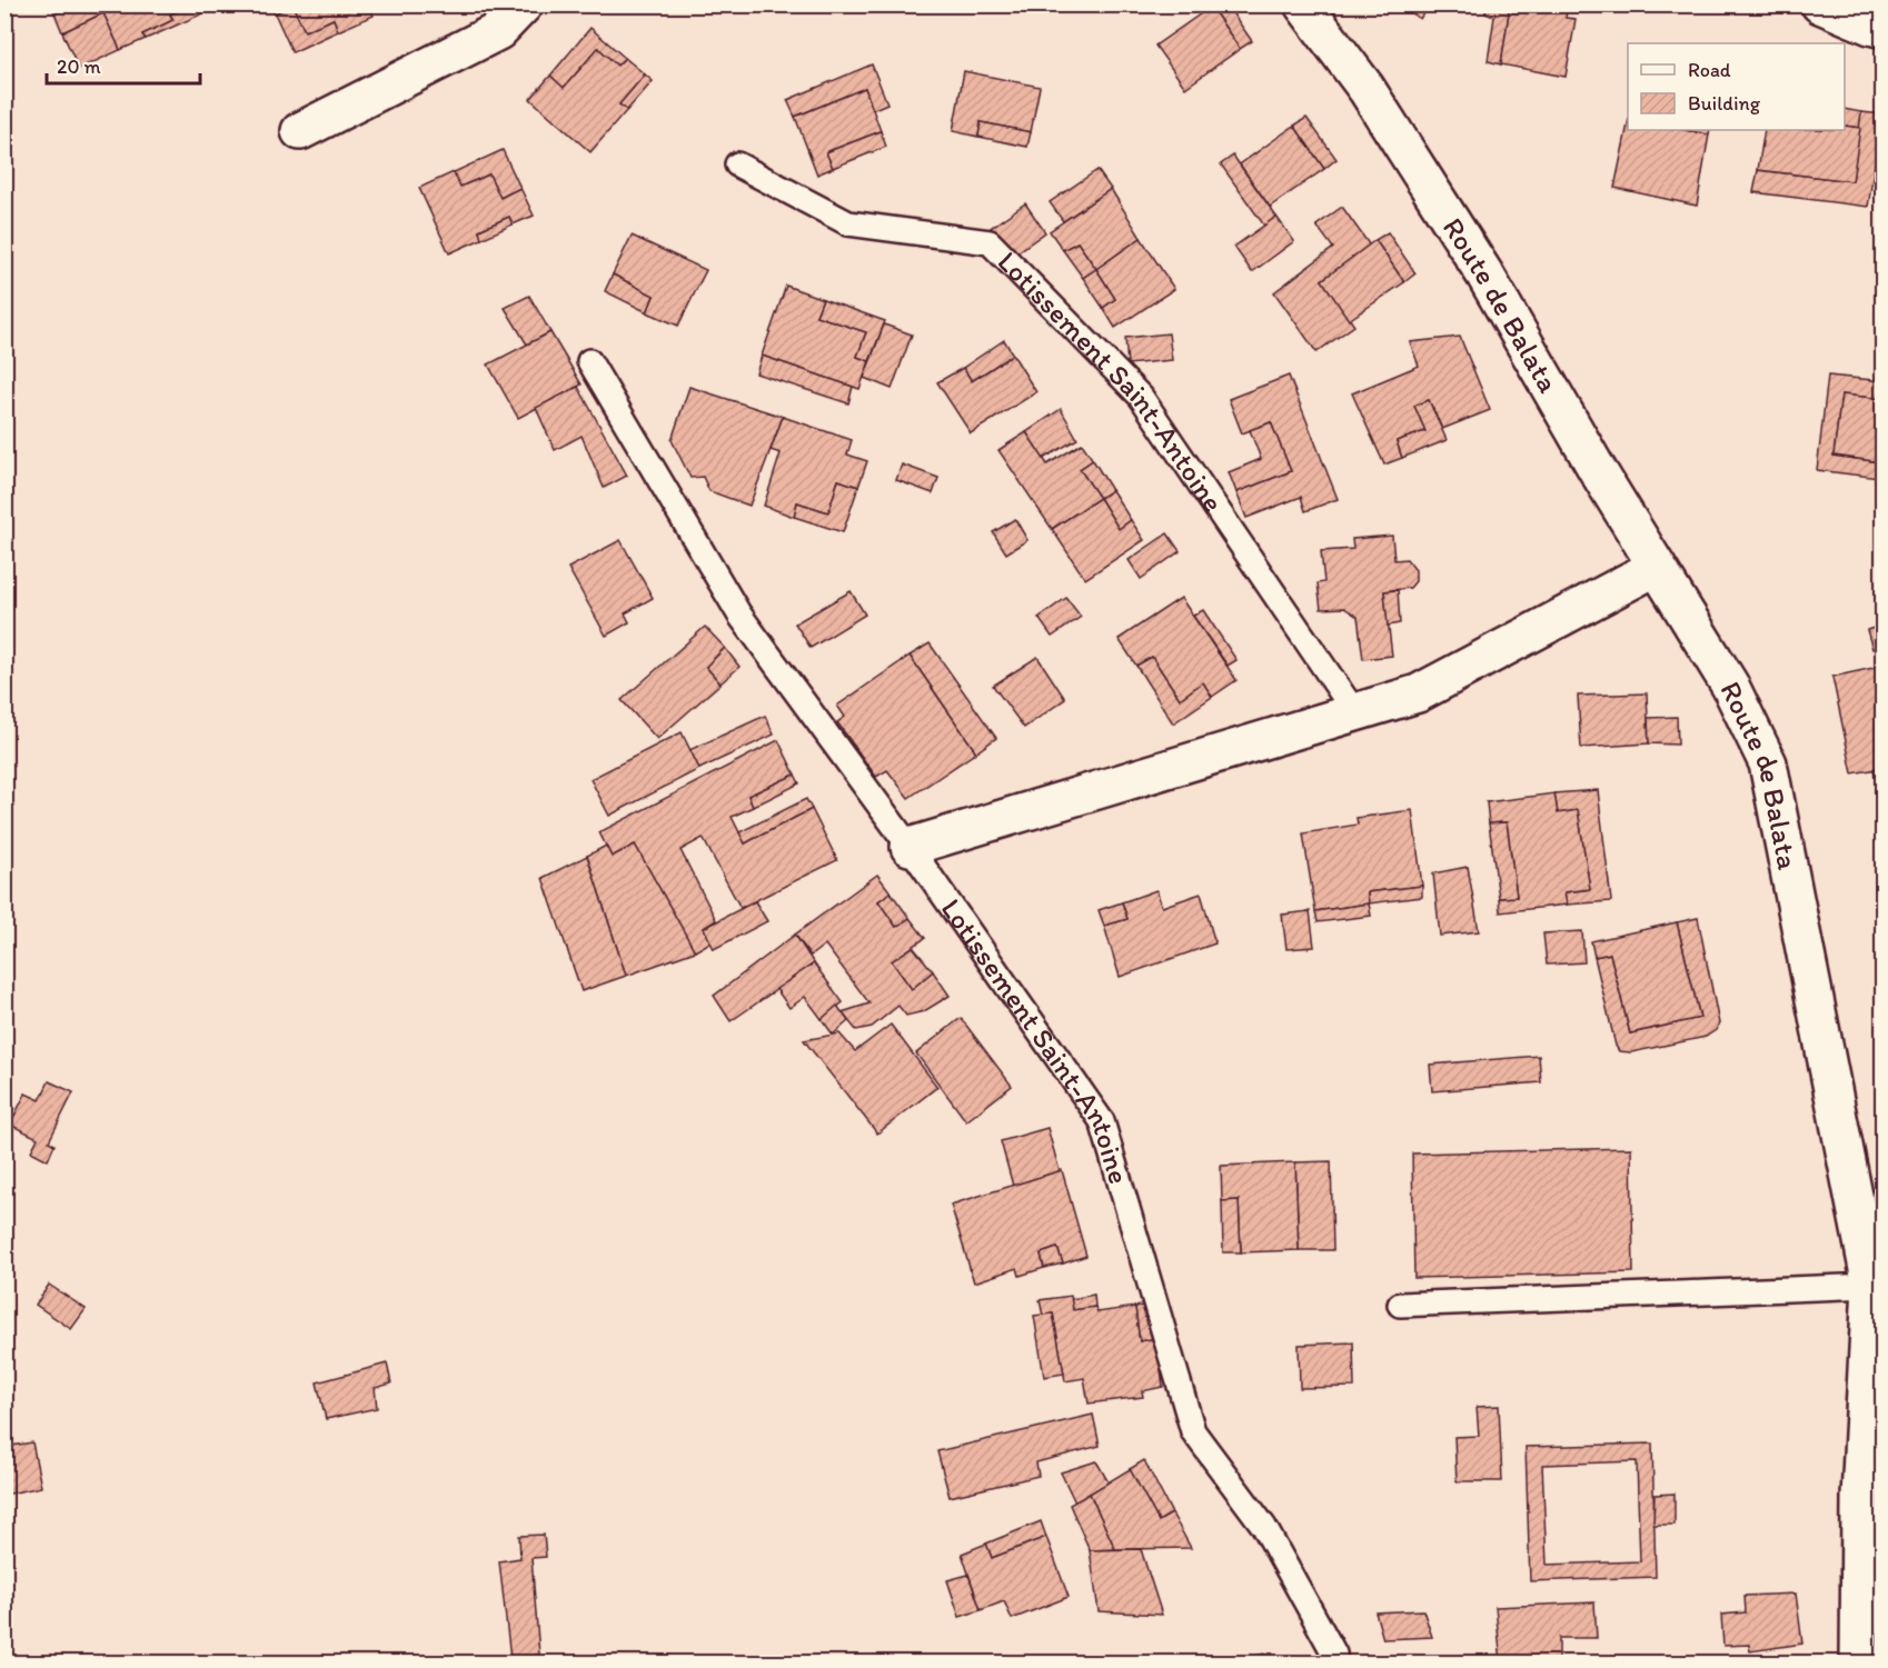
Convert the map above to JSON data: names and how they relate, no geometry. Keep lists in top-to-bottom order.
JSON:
{
  "streets": {
    "main road": ["Route de Balata"],
    "lane": ["Lotissement Saint-Antoine"]
  },
  "legend": ["Road", "Building"],
  "scale_bar": "20 m"
}
